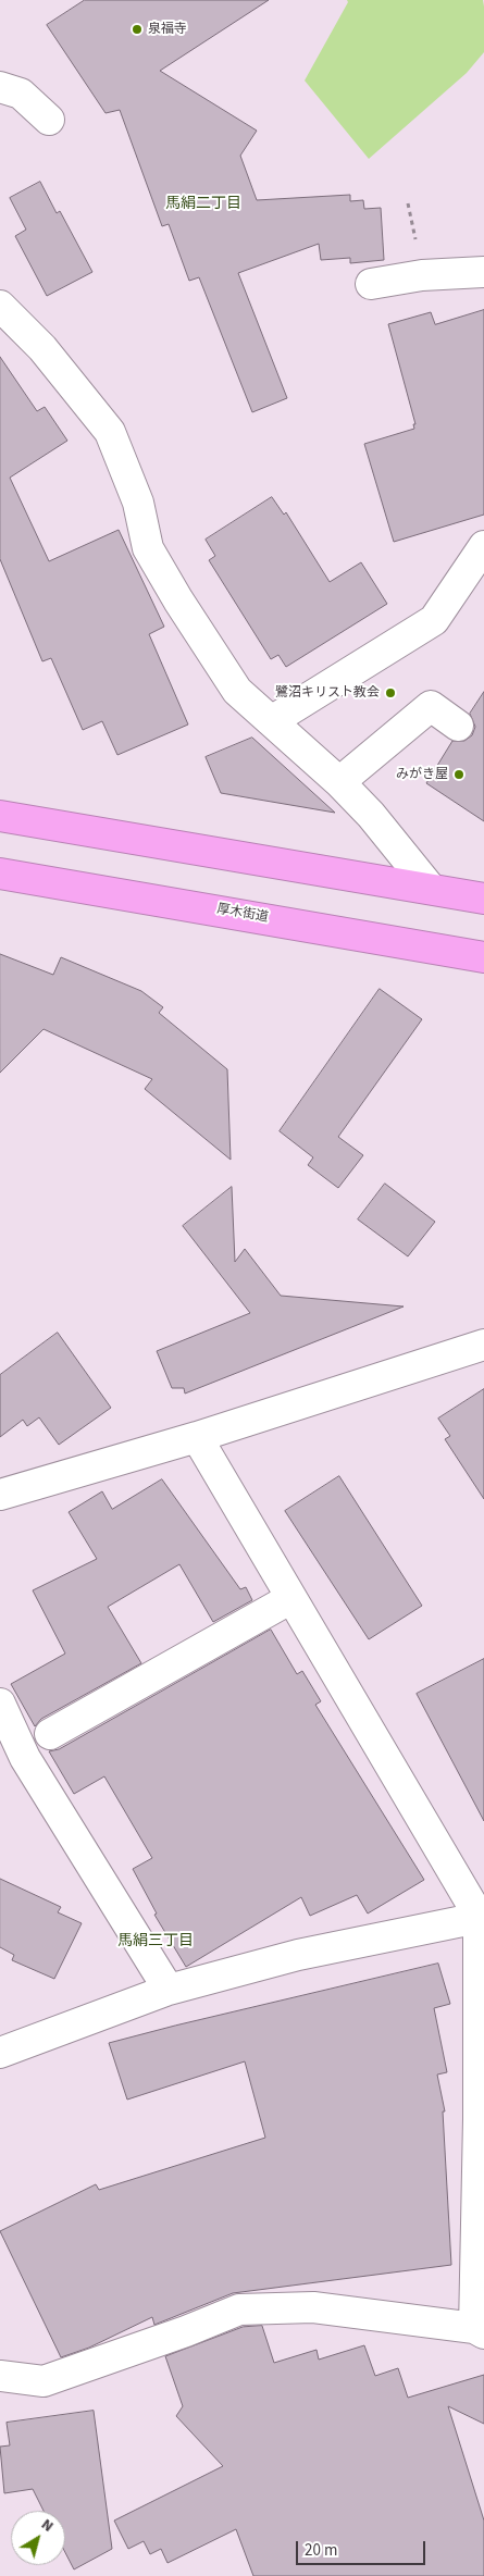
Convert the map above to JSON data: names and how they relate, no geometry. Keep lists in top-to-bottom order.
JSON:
{
  "streets": {
    "highway": ["厚木街道"]
  },
  "districts": ["馬絹二丁目", "馬絹三丁目"],
  "places": ["泉福寺", "鷺沼キリスト教会", "みがき屋"],
  "scale_bar": "20 m",
  "north": "top right"
}
